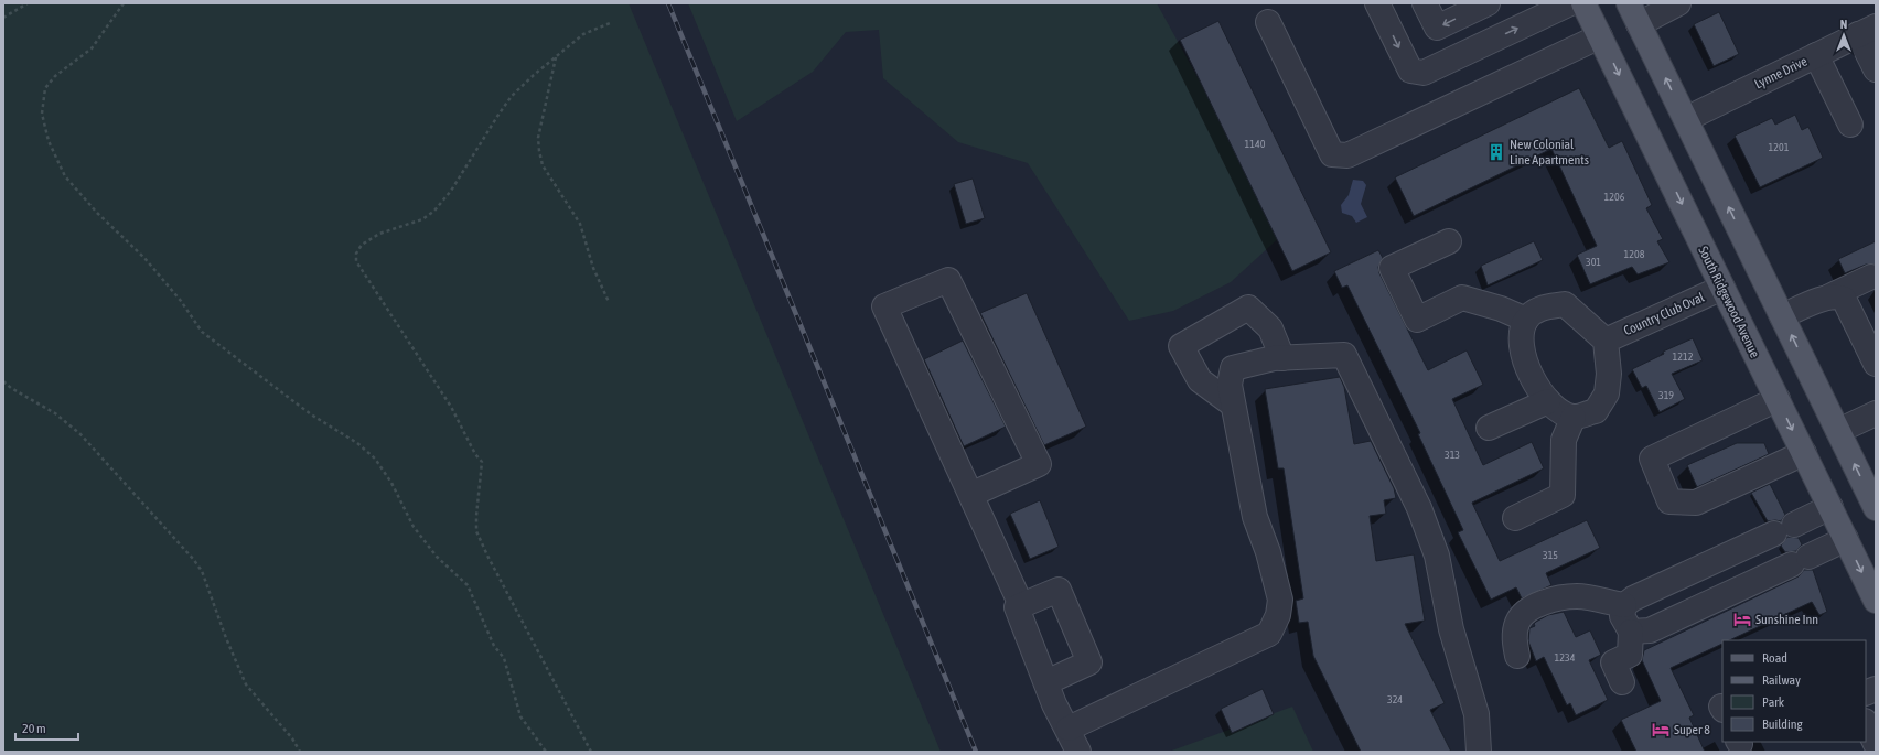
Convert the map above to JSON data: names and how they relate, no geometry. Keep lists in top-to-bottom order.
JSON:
{
  "streets": {
    "main road": ["South Ridgewood Avenue"],
    "street": ["Lynne Drive", "Country Club Oval"]
  },
  "crossings": [
    ["South Ridgewood Avenue", "Country Club Oval"]
  ],
  "places": {
    "building": ["New Colonial Line Apartments"],
    "hotel": ["Sunshine Inn", "Super 8"]
  },
  "house_numbers": [
    "1140",
    "1201",
    "1206",
    "1208",
    "301",
    "1212",
    "319",
    "313",
    "315",
    "1234",
    "324"
  ],
  "legend": [
    "Road",
    "Railway",
    "Park",
    "Building"
  ],
  "scale_bar": "20 m",
  "north": "top"
}
